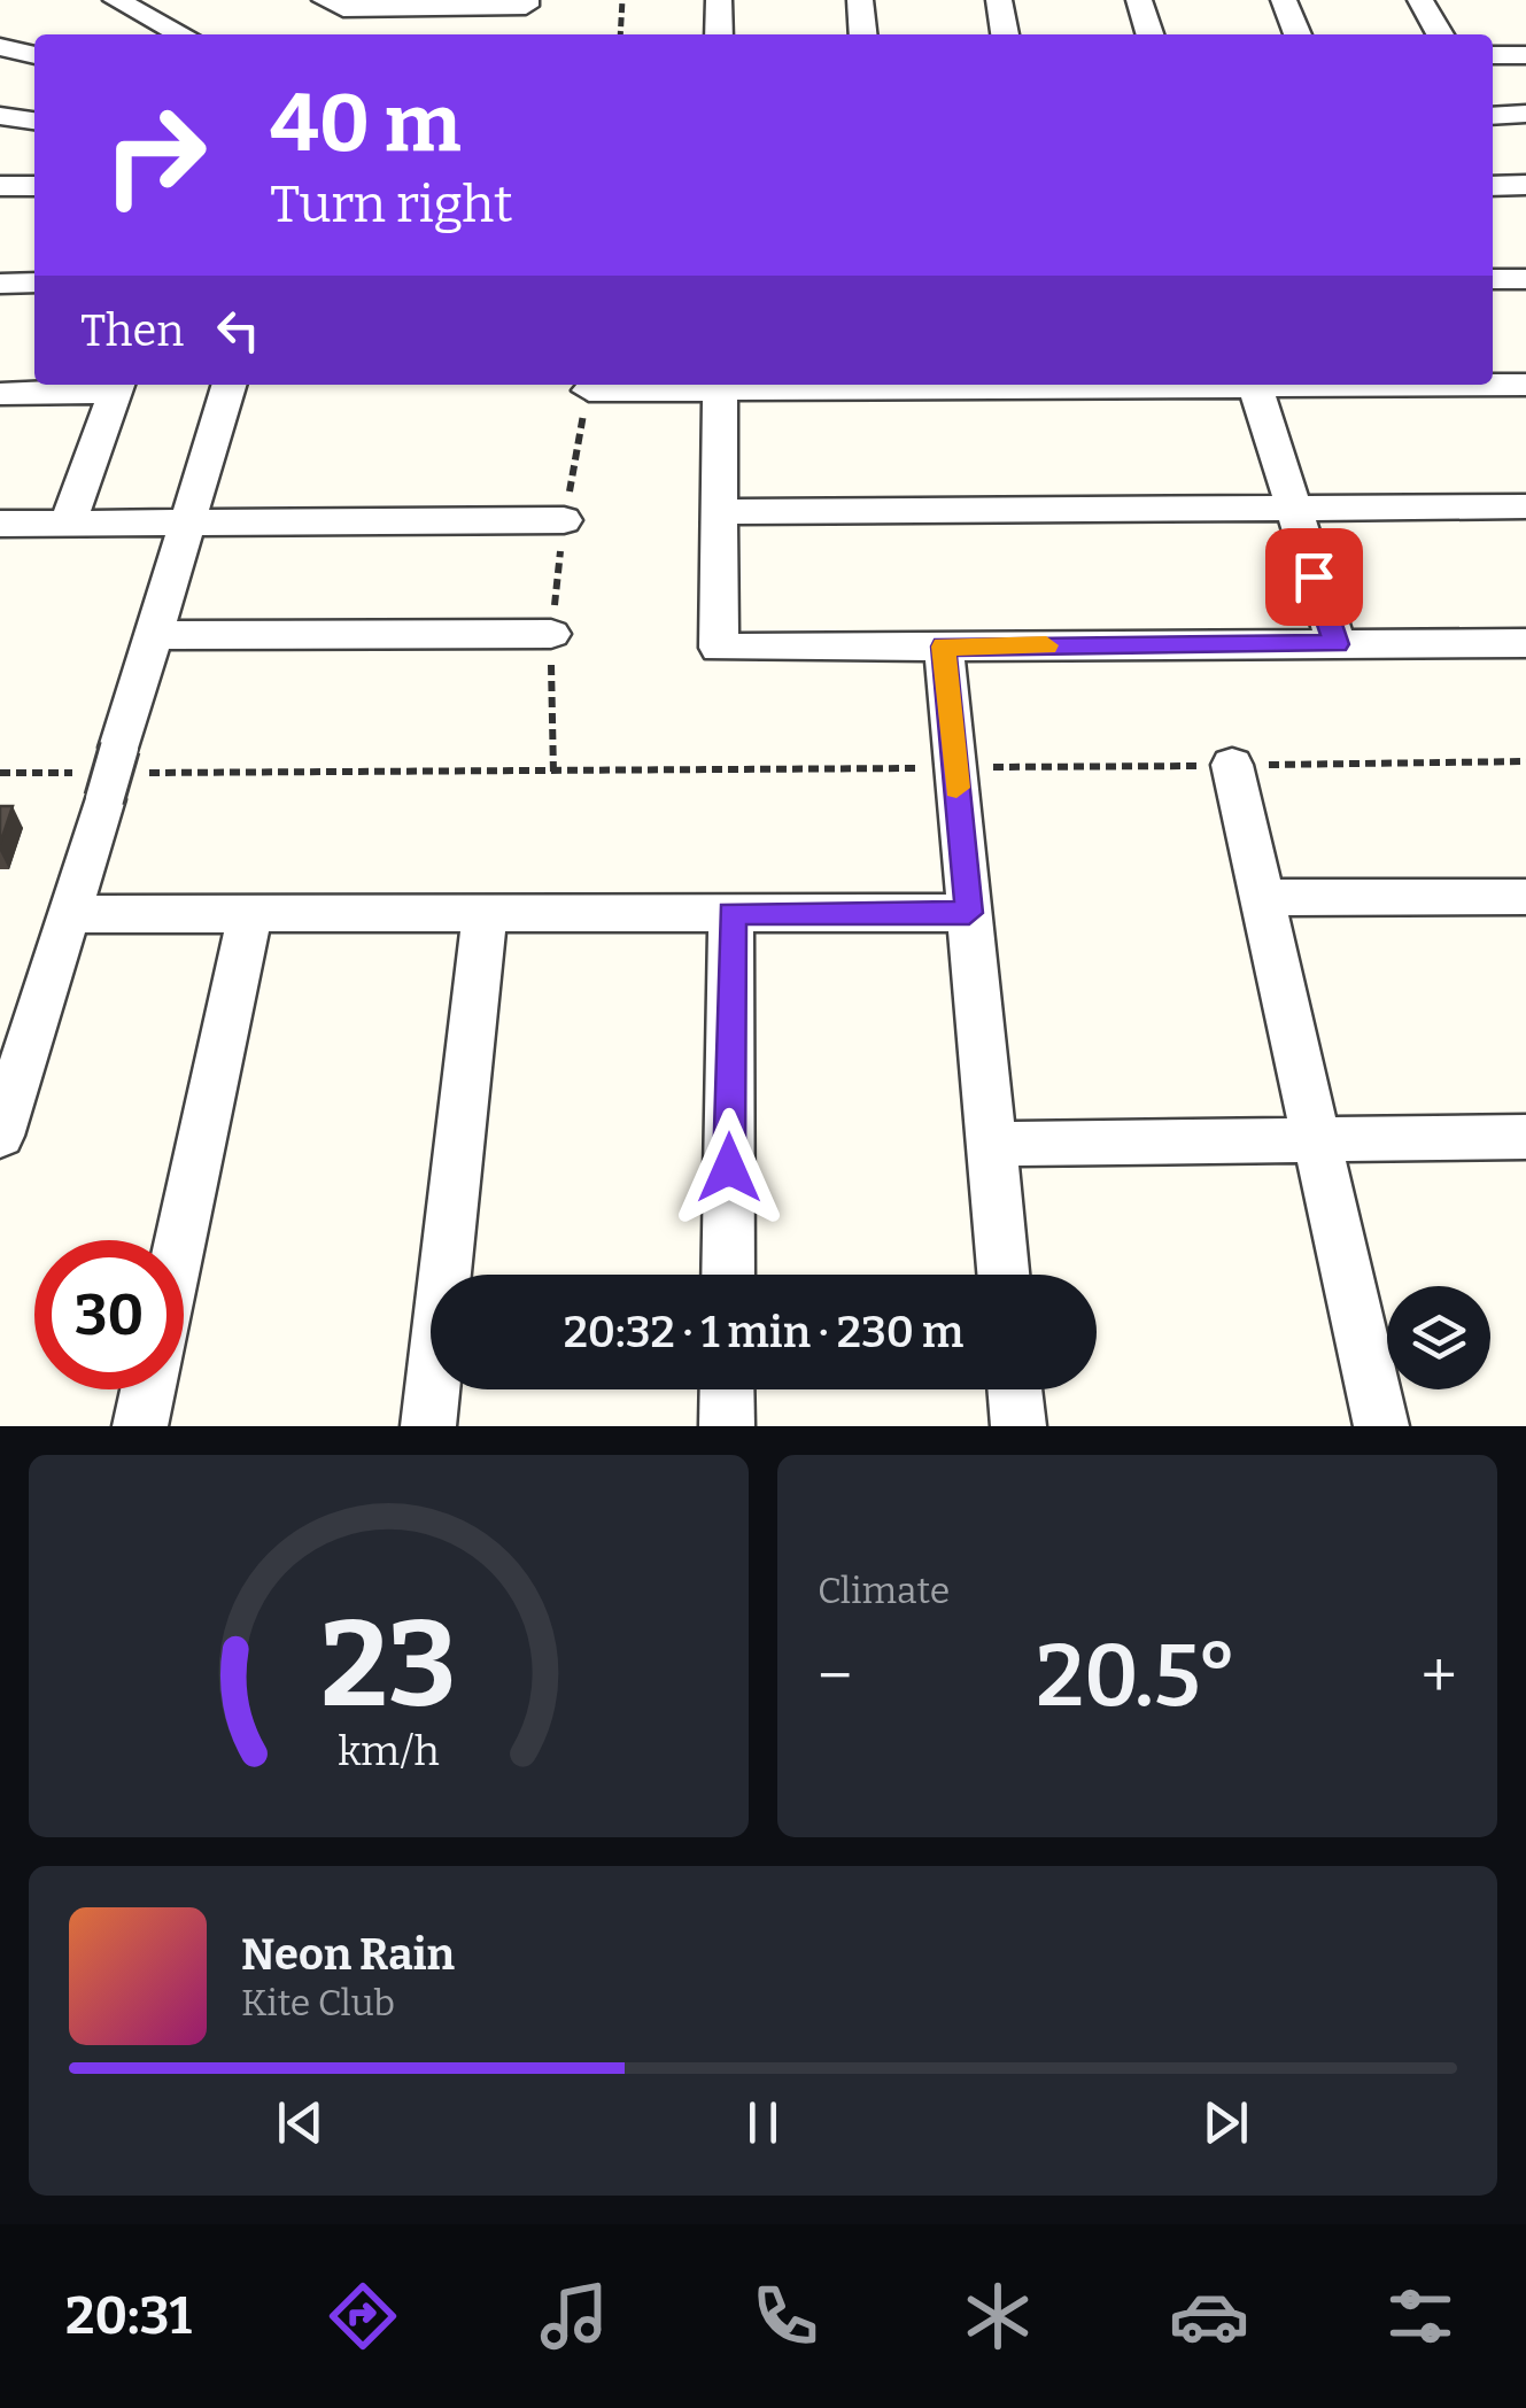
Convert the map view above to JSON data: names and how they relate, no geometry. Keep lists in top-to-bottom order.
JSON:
{
  "page": {
    "turn": ["40 m", "Turn right"],
    "then": "Then",
    "limit": "30",
    "trip": "20:32 · 1 min · 230 m",
    "tile": "Climate",
    "heat": ["−", "20.5°", "+"],
    "song": ["Neon Rain", "Kite Club"],
    "tabs": "20:31",
    "gauge": ["23", "km/h"]
  }
}
